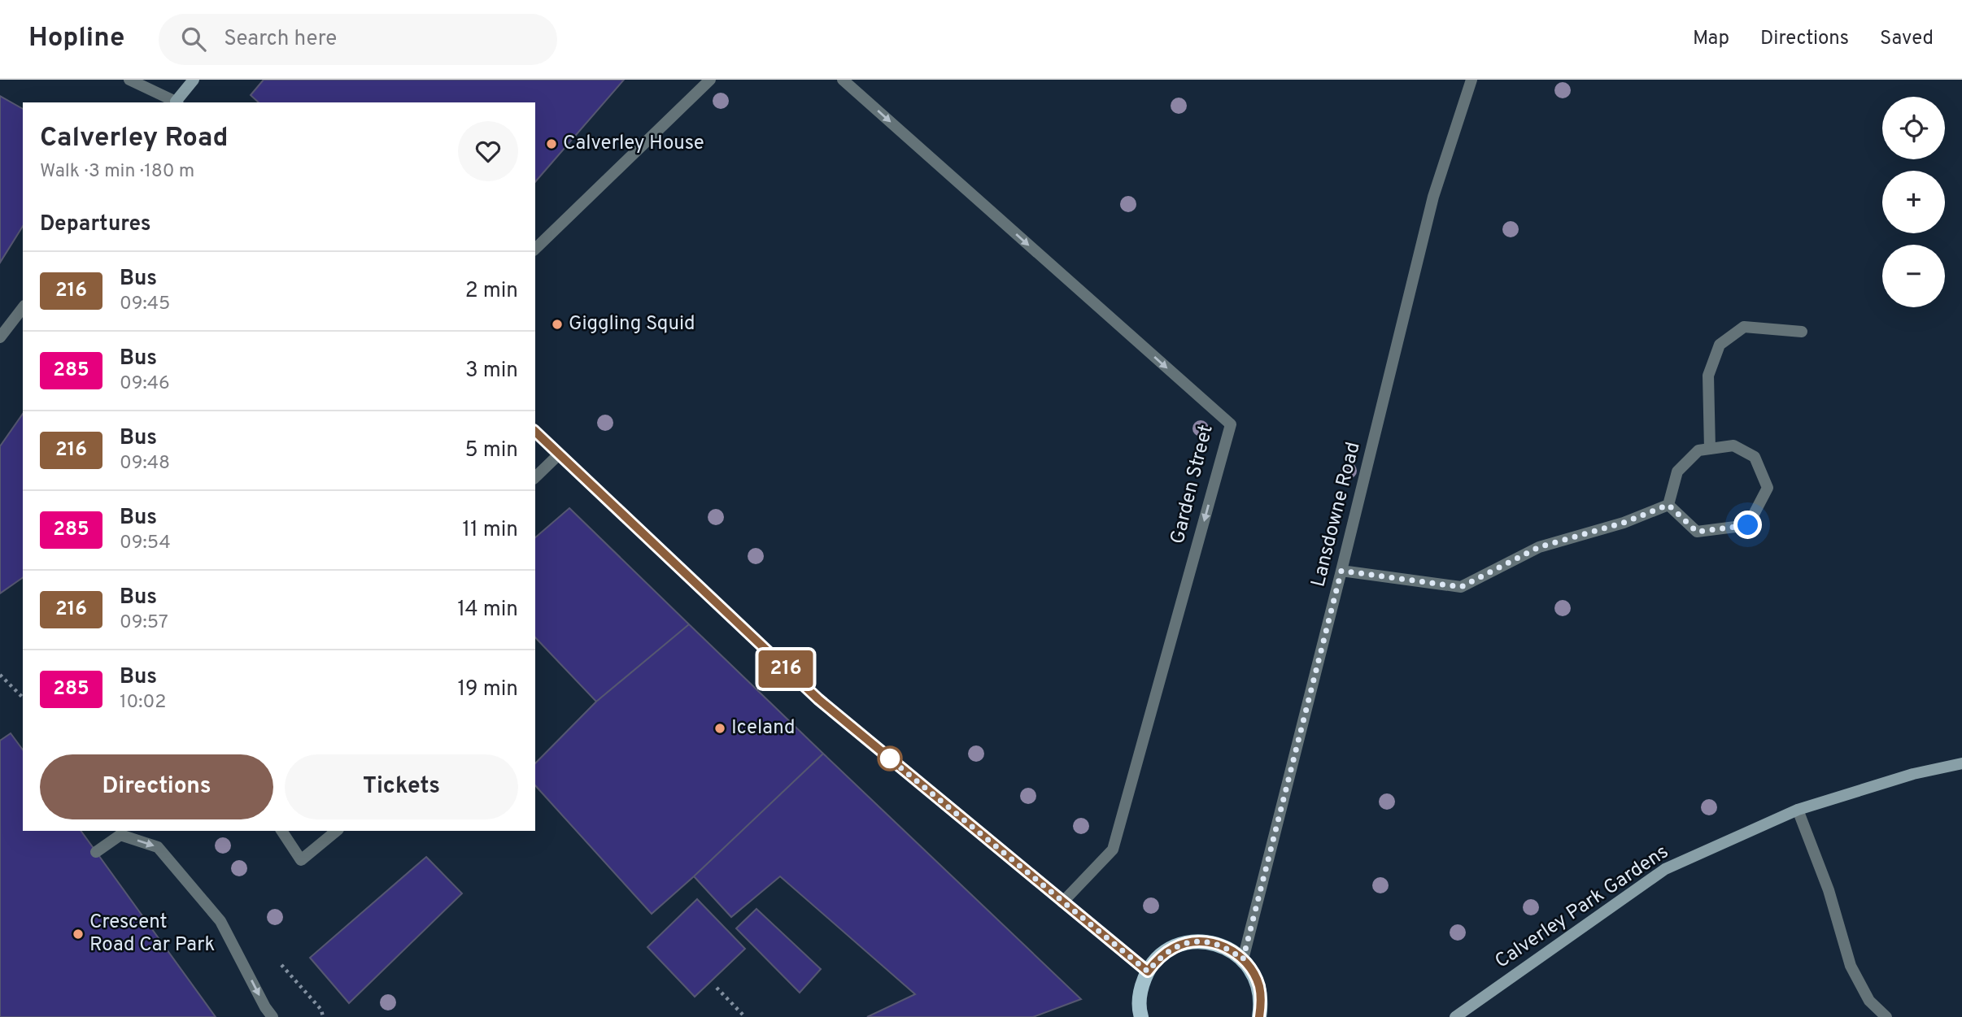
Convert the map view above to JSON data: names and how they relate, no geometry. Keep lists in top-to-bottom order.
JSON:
{
  "streets": {
    "street": ["Garden Street", "Lansdowne Road", "Calverley Park Gardens"]
  },
  "one_way": ["Garden Street"],
  "places": [
    "Calverley House",
    "Giggling Squid",
    "Iceland",
    "Crescent Road Car Park"
  ],
  "lines": ["bus line 216"],
  "page": {
    "header": "Hopline",
    "search": "Search here",
    "nav": ["Map", "Directions", "Saved"],
    "on_map": "216",
    "map_buttons": ["+", "−"],
    "heading": [
      ["Calverley Road", "Walk · 3 min · 180 m"],
      "Departures"
    ],
    "list": [
      {
        "mark": "216",
        "name": "Bus",
        "note": "09:45",
        "value": "2 min"
      },
      {
        "mark": "285",
        "name": "Bus",
        "note": "09:46",
        "value": "3 min"
      },
      {
        "mark": "216",
        "name": "Bus",
        "note": "09:48",
        "value": "5 min"
      },
      {
        "mark": "285",
        "name": "Bus",
        "note": "09:54",
        "value": "11 min"
      },
      {
        "mark": "216",
        "name": "Bus",
        "note": "09:57",
        "value": "14 min"
      },
      {
        "mark": "285",
        "name": "Bus",
        "note": "10:02",
        "value": "19 min"
      }
    ],
    "buttons": ["Directions", "Tickets"]
  }
}
